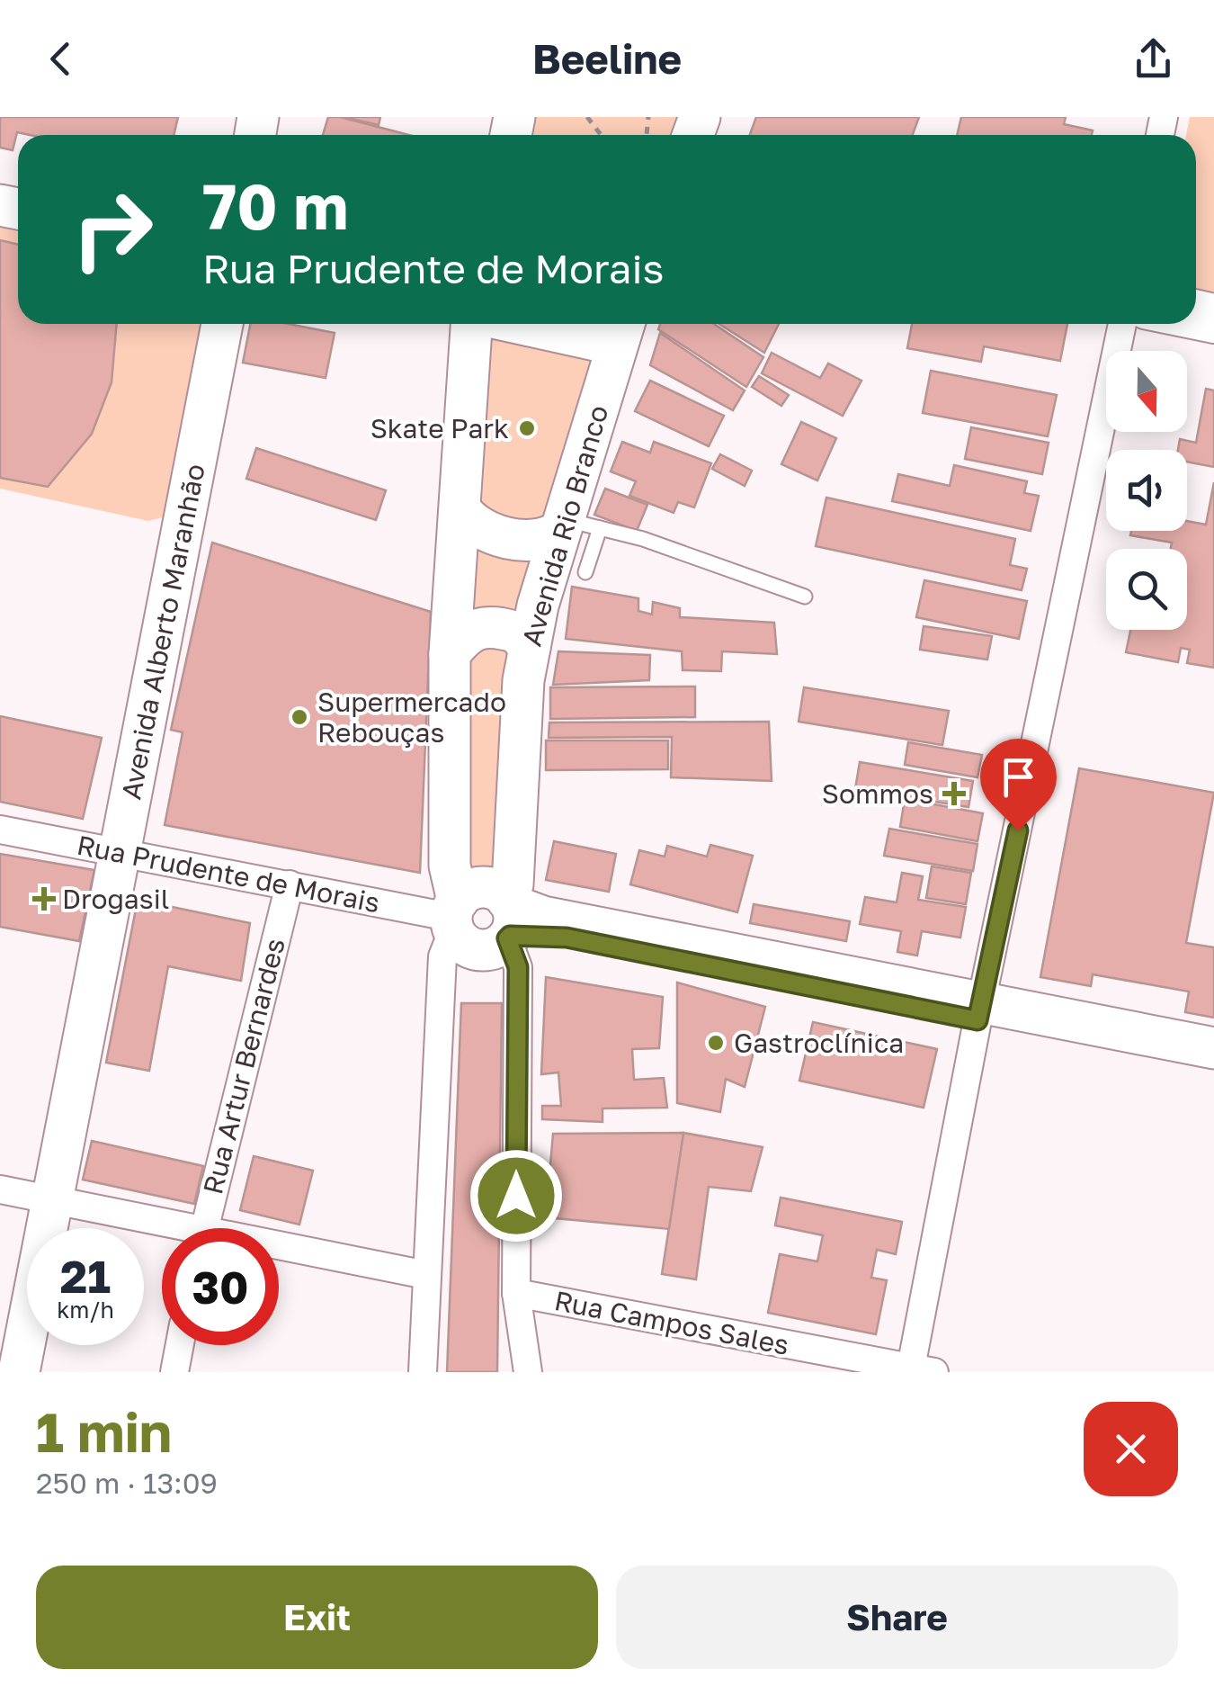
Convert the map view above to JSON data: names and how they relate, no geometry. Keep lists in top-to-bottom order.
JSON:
{
  "streets": {
    "main road": ["Avenida Rio Branco", "Avenida Alberto Maranhão"],
    "street": ["Rua Prudente de Morais", "Rua Artur Bernardes", "Rua Campos Sales"]
  },
  "crossings": [
    ["Avenida Rio Branco", "Rua Prudente de Morais"],
    ["Avenida Rio Branco", "Rua Campos Sales"],
    ["Avenida Alberto Maranhão", "Rua Prudente de Morais"],
    ["Rua Prudente de Morais", "Rua Artur Bernardes"]
  ],
  "places": {
    "other": ["Skate Park", "Supermercado Rebouças", "Gastroclínica"],
    "health": ["Sommos", "Drogasil"]
  },
  "north": "bottom",
  "page": {
    "header": "Beeline",
    "turn": ["70 m", "Rua Prudente de Morais"],
    "speed": "21 km/h",
    "limit": "30",
    "heading": ["1 min", "250 m · 13:09"],
    "buttons": ["Exit", "Share"]
  }
}
